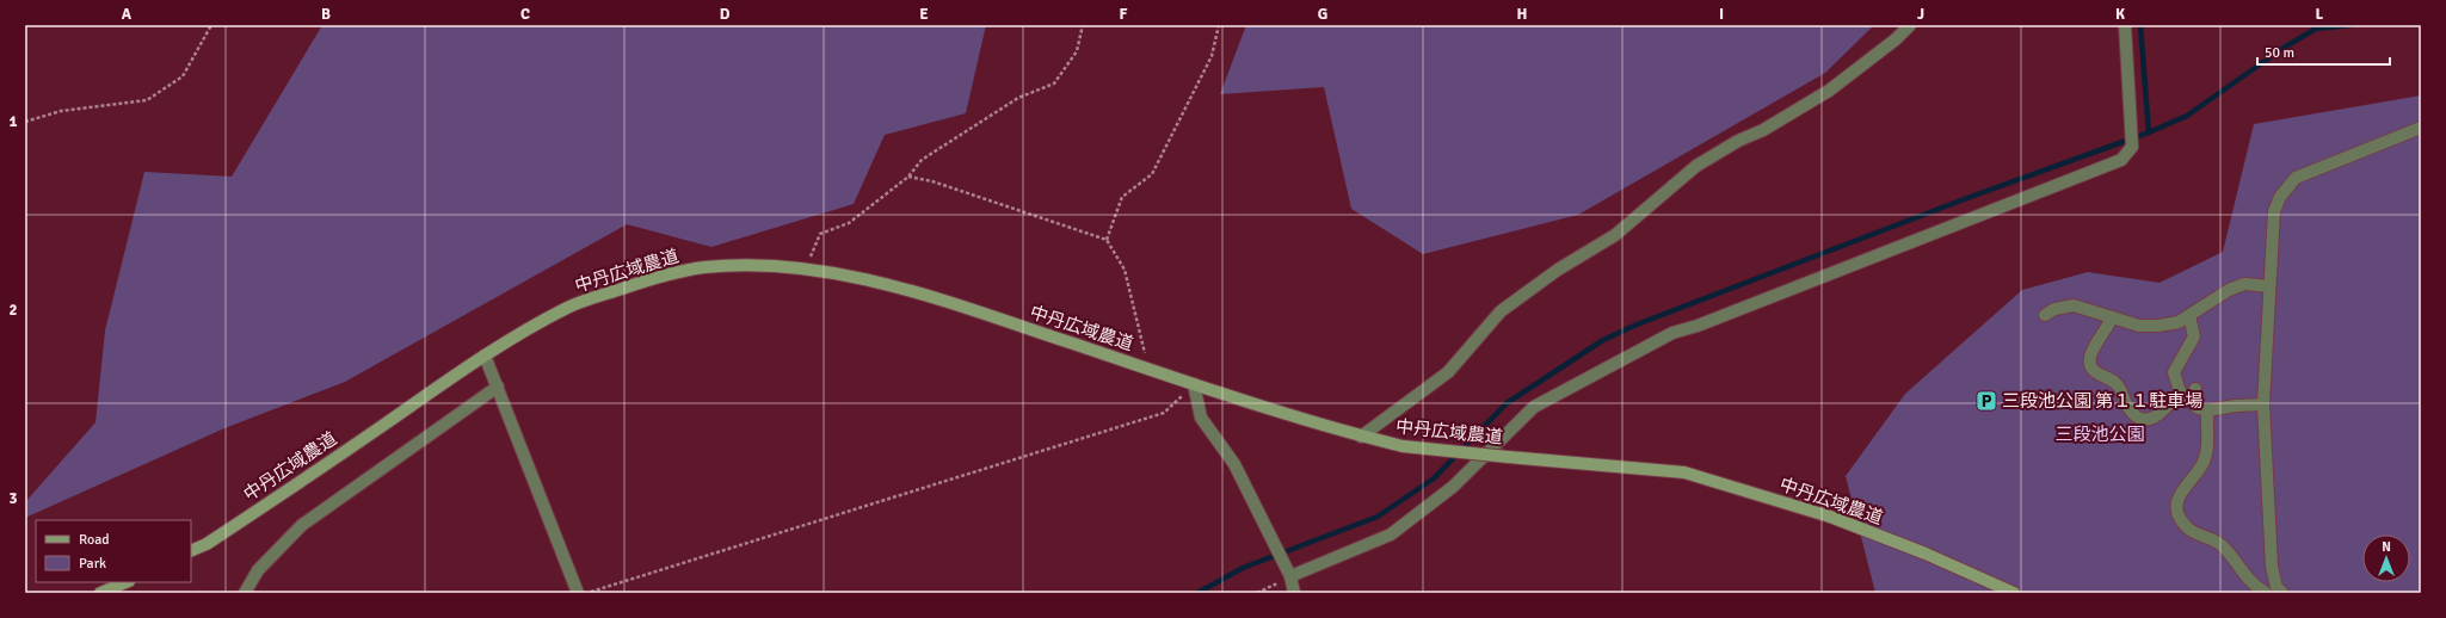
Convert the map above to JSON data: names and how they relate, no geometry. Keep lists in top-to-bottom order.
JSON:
{
  "streets": {
    "street": ["中丹広域農道"]
  },
  "parks": ["三段池公園"],
  "places": {
    "parking": ["三段池公園 第１１駐車場"]
  },
  "legend": ["Road", "Park"],
  "scale_bar": "50 m",
  "north": "top",
  "grid": {
    "columns": [
      "A",
      "B",
      "C",
      "D",
      "E",
      "F",
      "G",
      "H",
      "I",
      "J",
      "K",
      "L"
    ],
    "rows": ["1", "2", "3"]
  }
}
